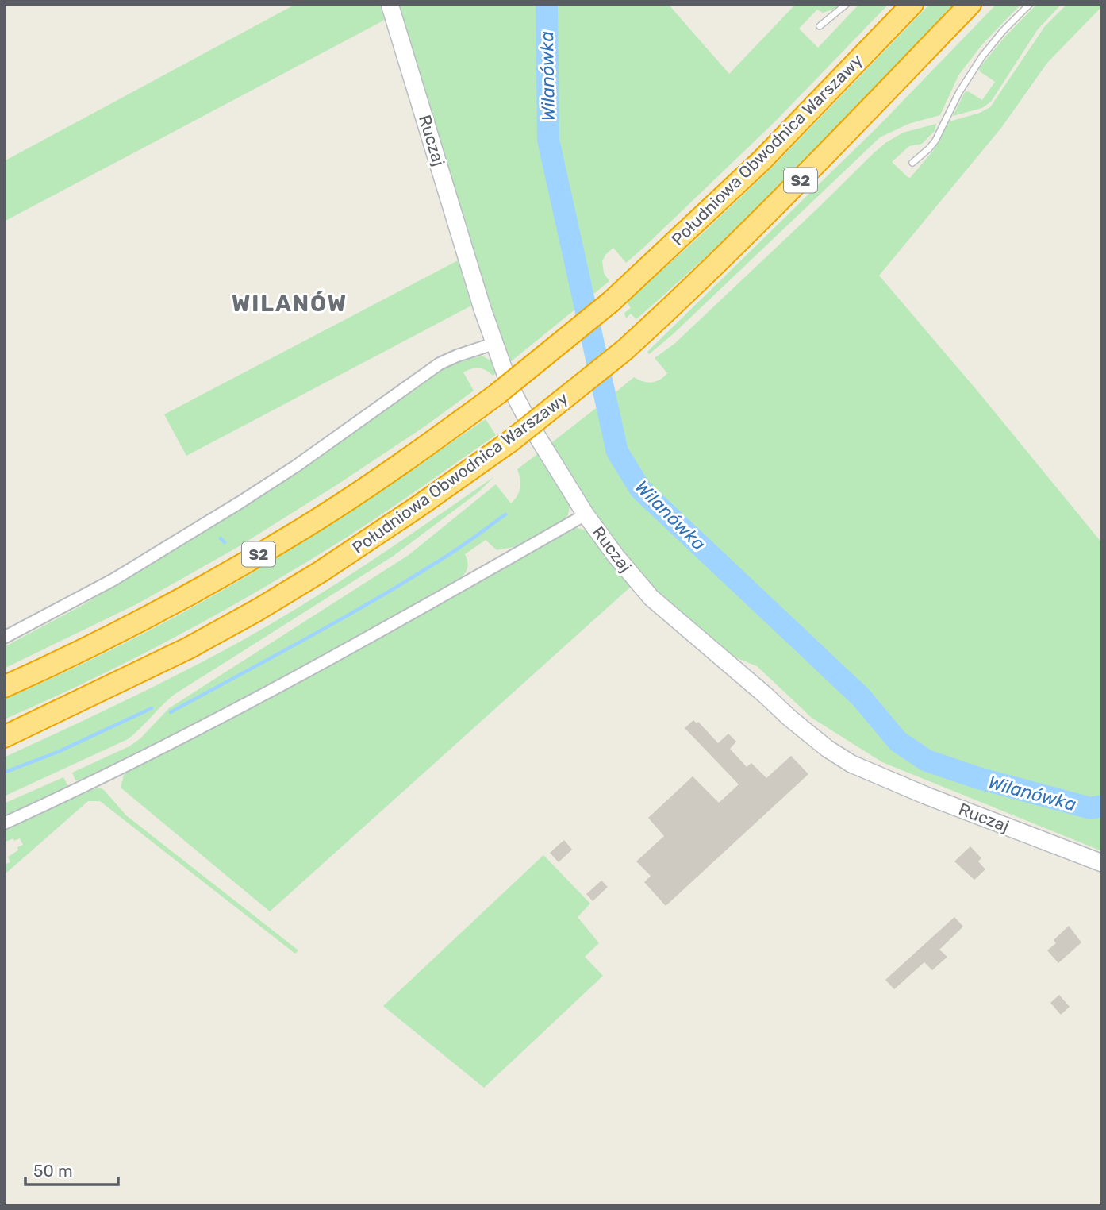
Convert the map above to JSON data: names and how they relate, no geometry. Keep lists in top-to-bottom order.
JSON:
{
  "streets": {
    "highway": ["Południowa Obwodnica Warszawy", "S2"],
    "street": ["Ruczaj"]
  },
  "districts": ["WILANÓW"],
  "water": ["Wilanówka"],
  "scale_bar": "50 m"
}
